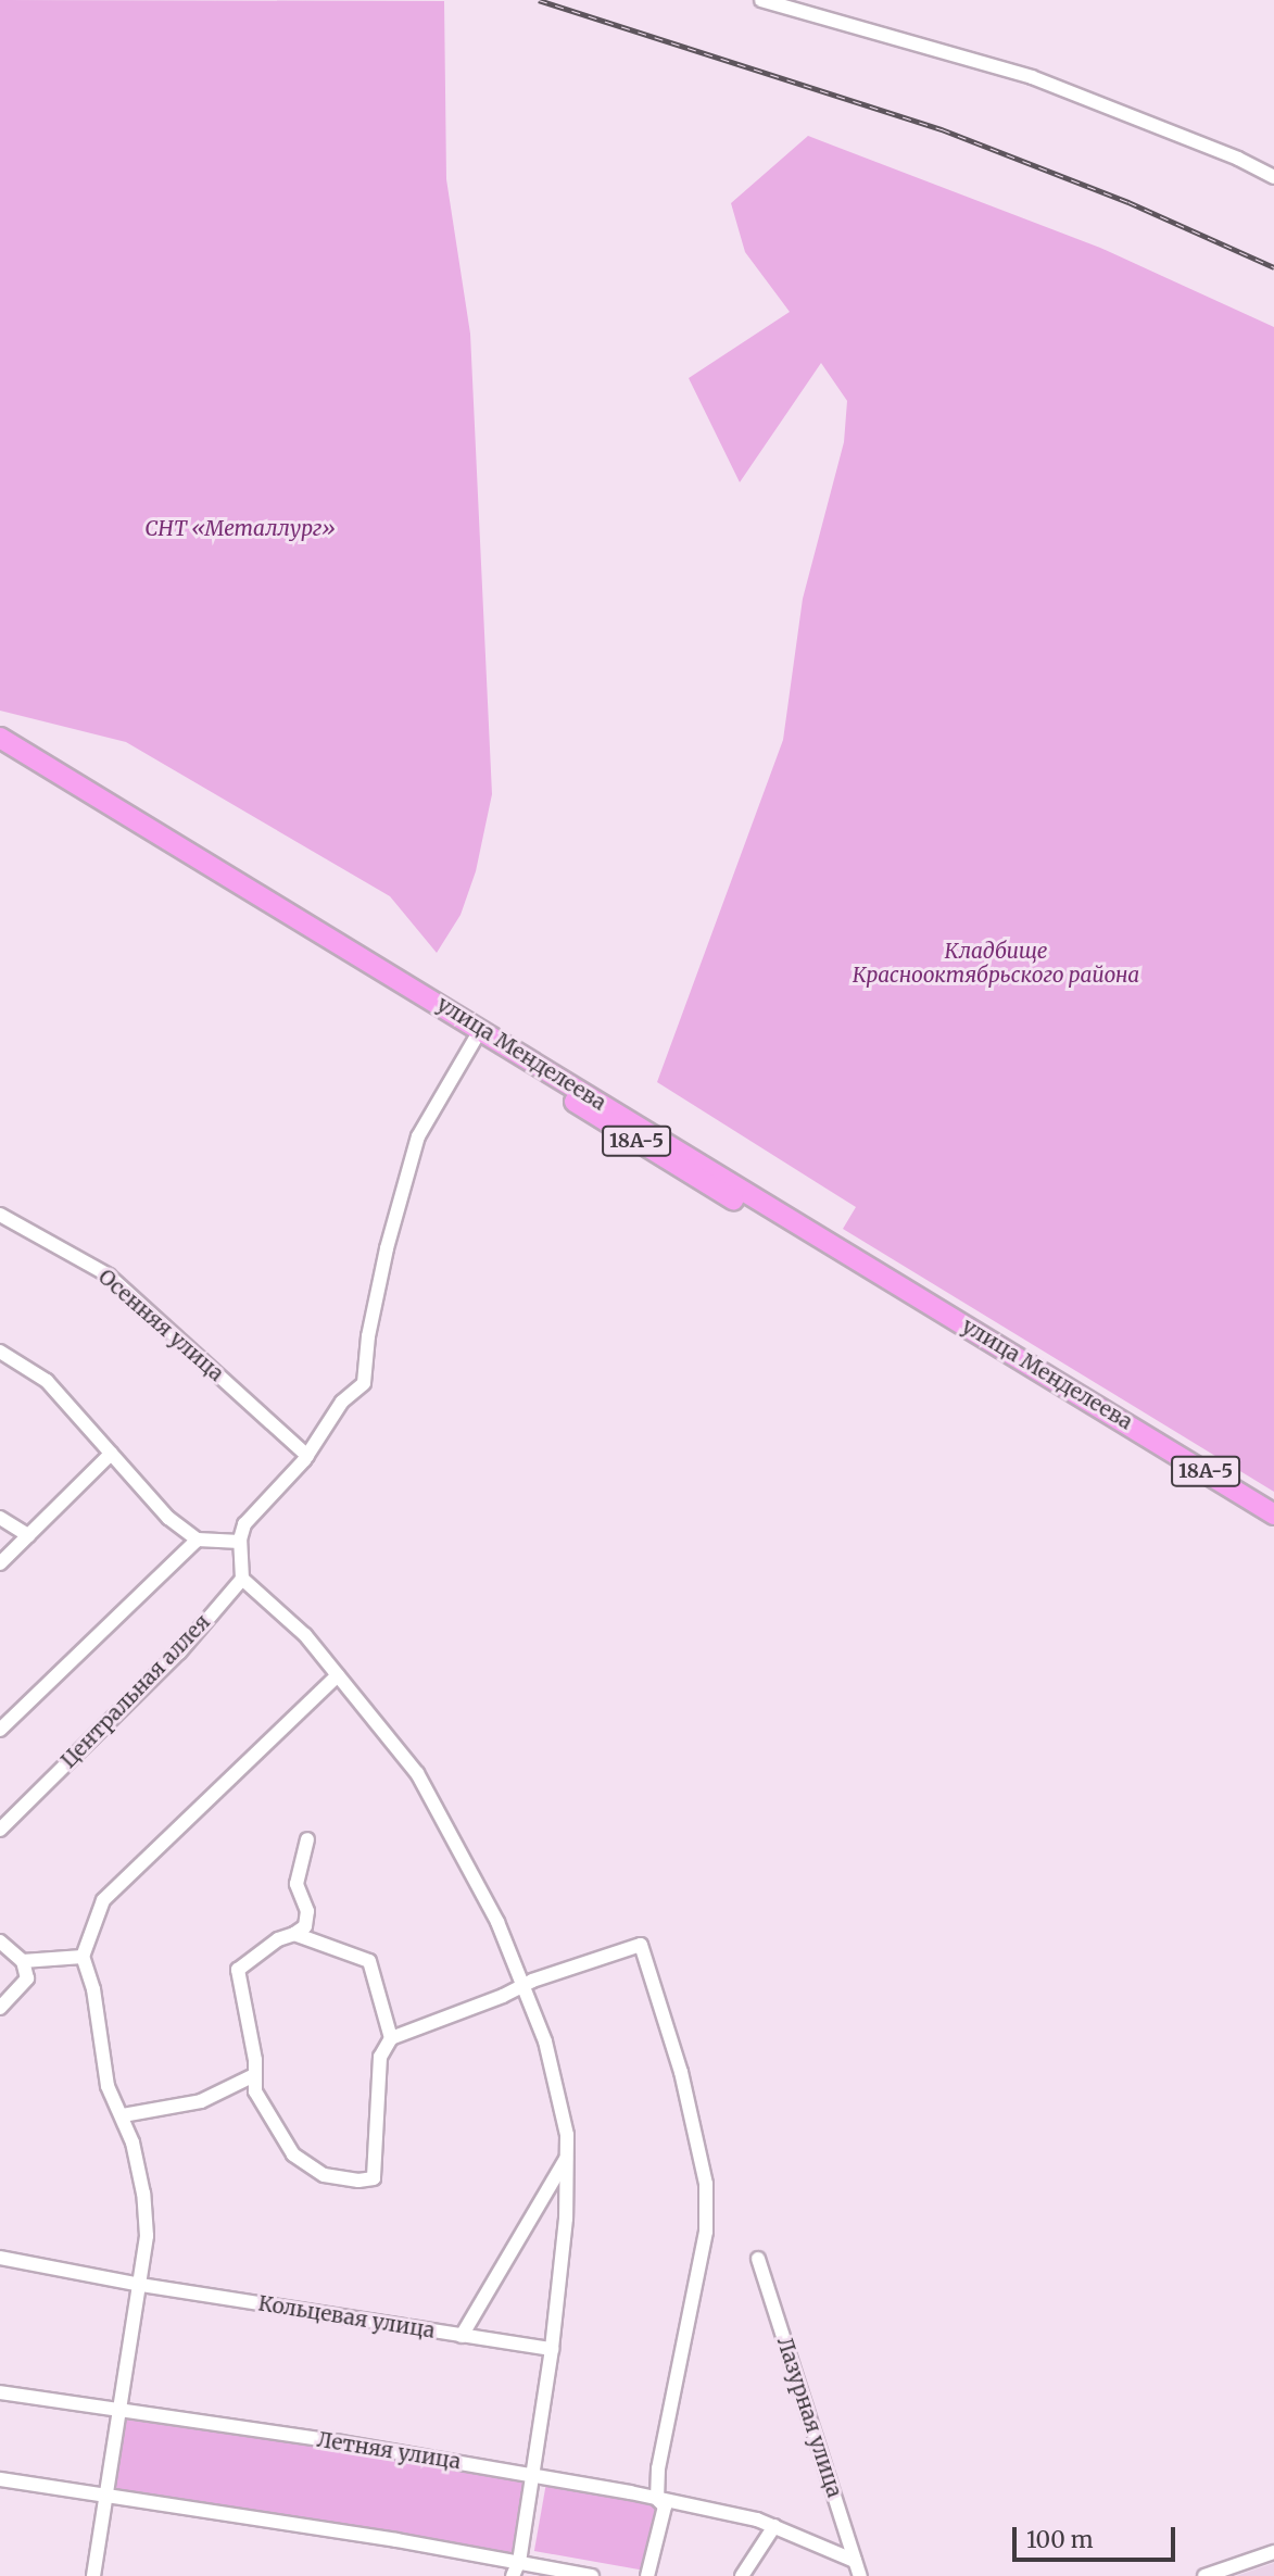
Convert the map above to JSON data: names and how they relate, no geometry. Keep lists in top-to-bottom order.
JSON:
{
  "streets": {
    "highway": ["улица Менделеева", "18А-5"],
    "street": [
      "Осенняя улица",
      "Центральная аллея",
      "Кольцевая улица",
      "Лазурная улица",
      "Летняя улица"
    ]
  },
  "crossings": [
    ["Лазурная улица", "Летняя улица"]
  ],
  "parks": ["СНТ «Металлург»", "Кладбище Краснооктябрьского района"],
  "scale_bar": "100 m"
}
